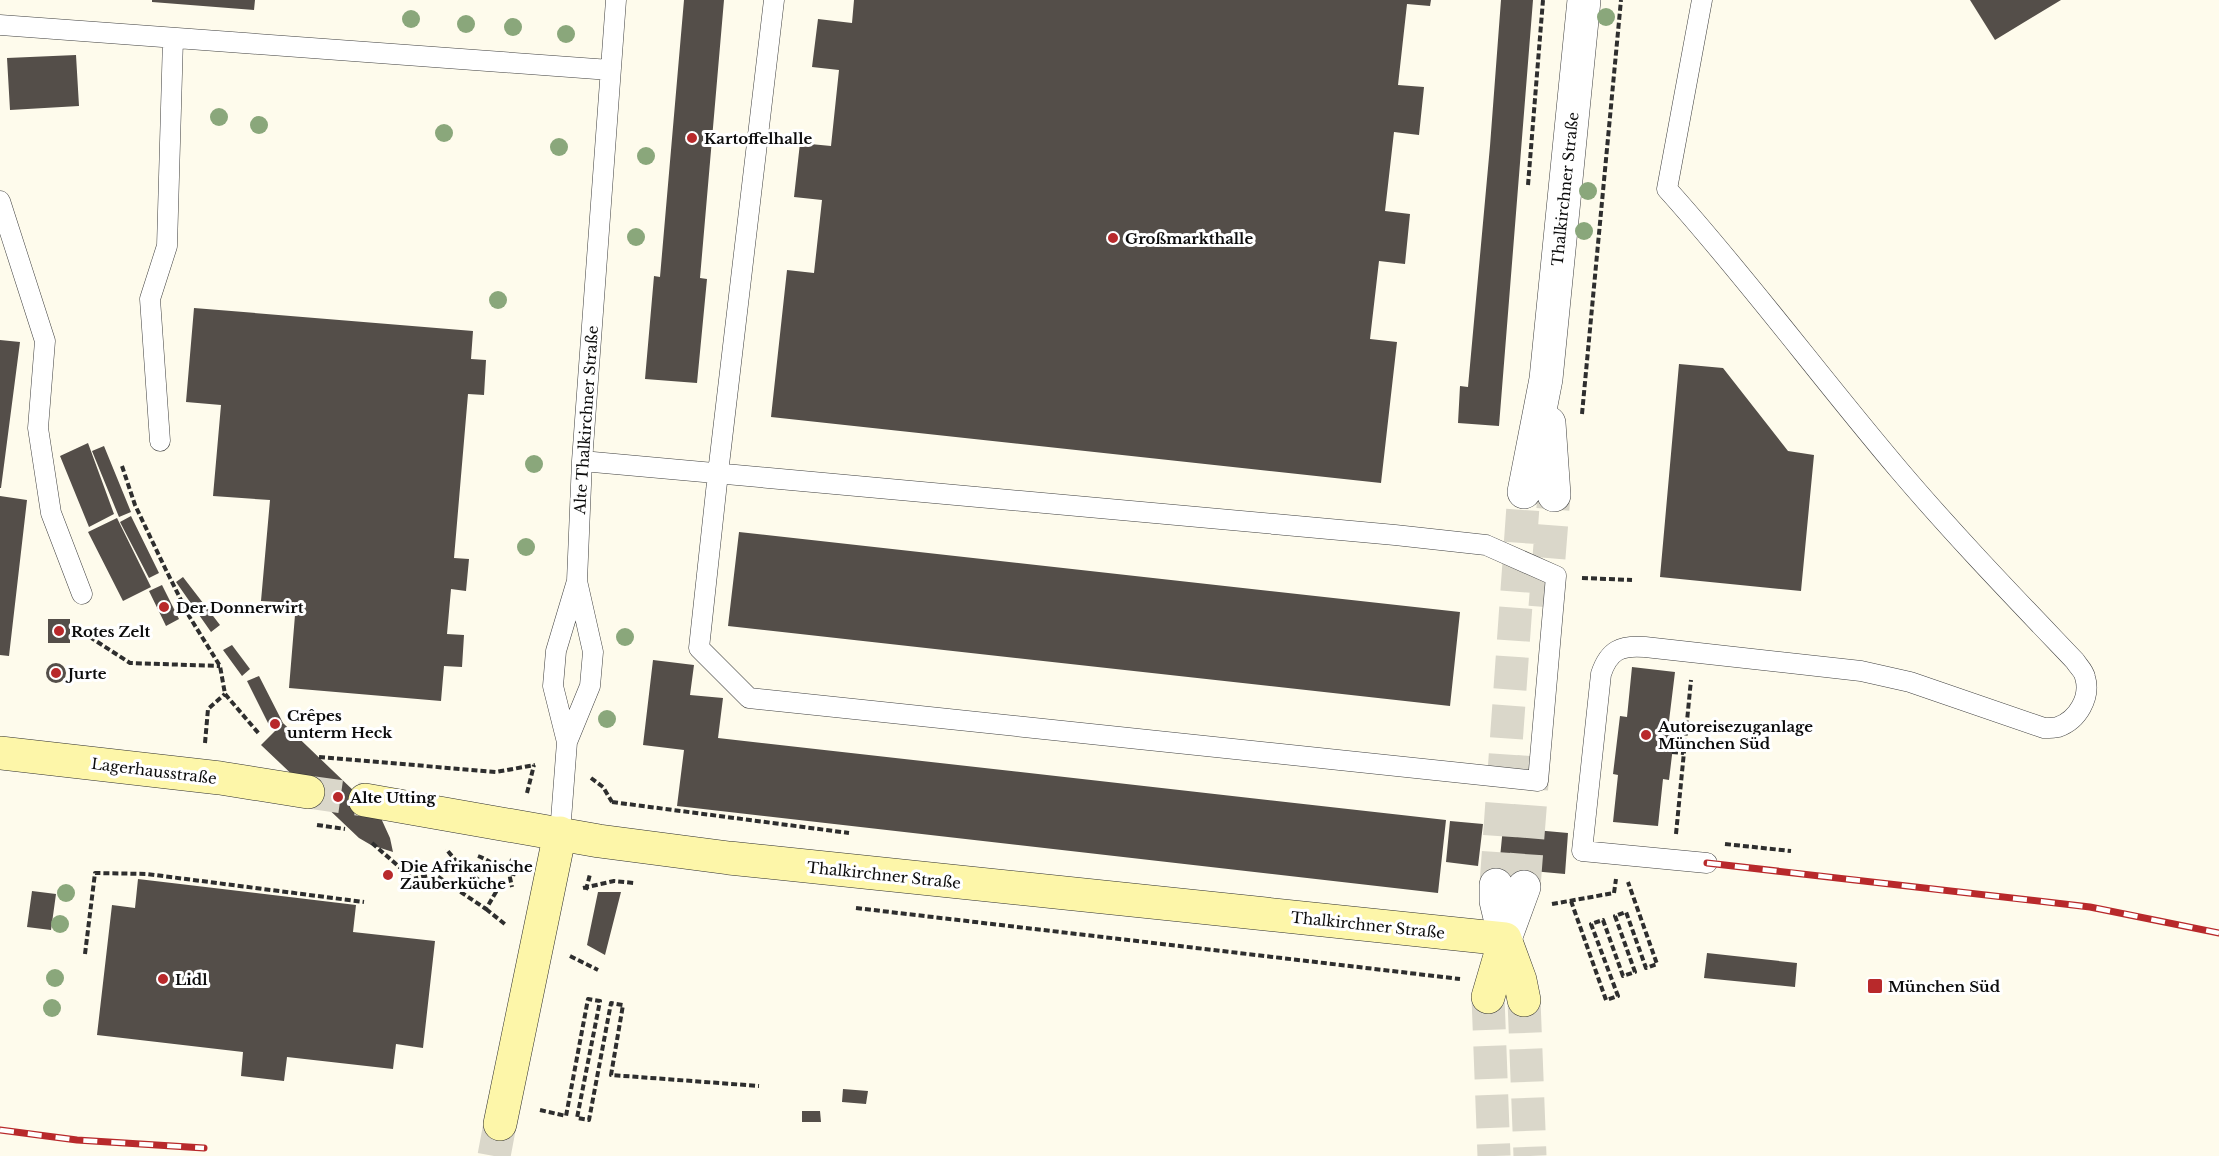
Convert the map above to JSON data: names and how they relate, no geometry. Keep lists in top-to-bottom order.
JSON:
{
  "streets": {
    "street": ["Thalkirchner Straße", "Lagerhausstraße"],
    "lane": ["Alte Thalkirchner Straße"]
  },
  "crossings": [
    ["Thalkirchner Straße", "Alte Thalkirchner Straße"]
  ],
  "places": {
    "other": [
      "Kartoffelhalle",
      "Großmarkthalle",
      "Der Donnerwirt",
      "Rotes Zelt",
      "Jurte",
      "Crêpes unterm Heck",
      "Autoreisezuganlage München Süd",
      "Alte Utting",
      "Die Afrikanische Zauberküche",
      "Lidl"
    ],
    "transit": ["München Süd"]
  }
}
